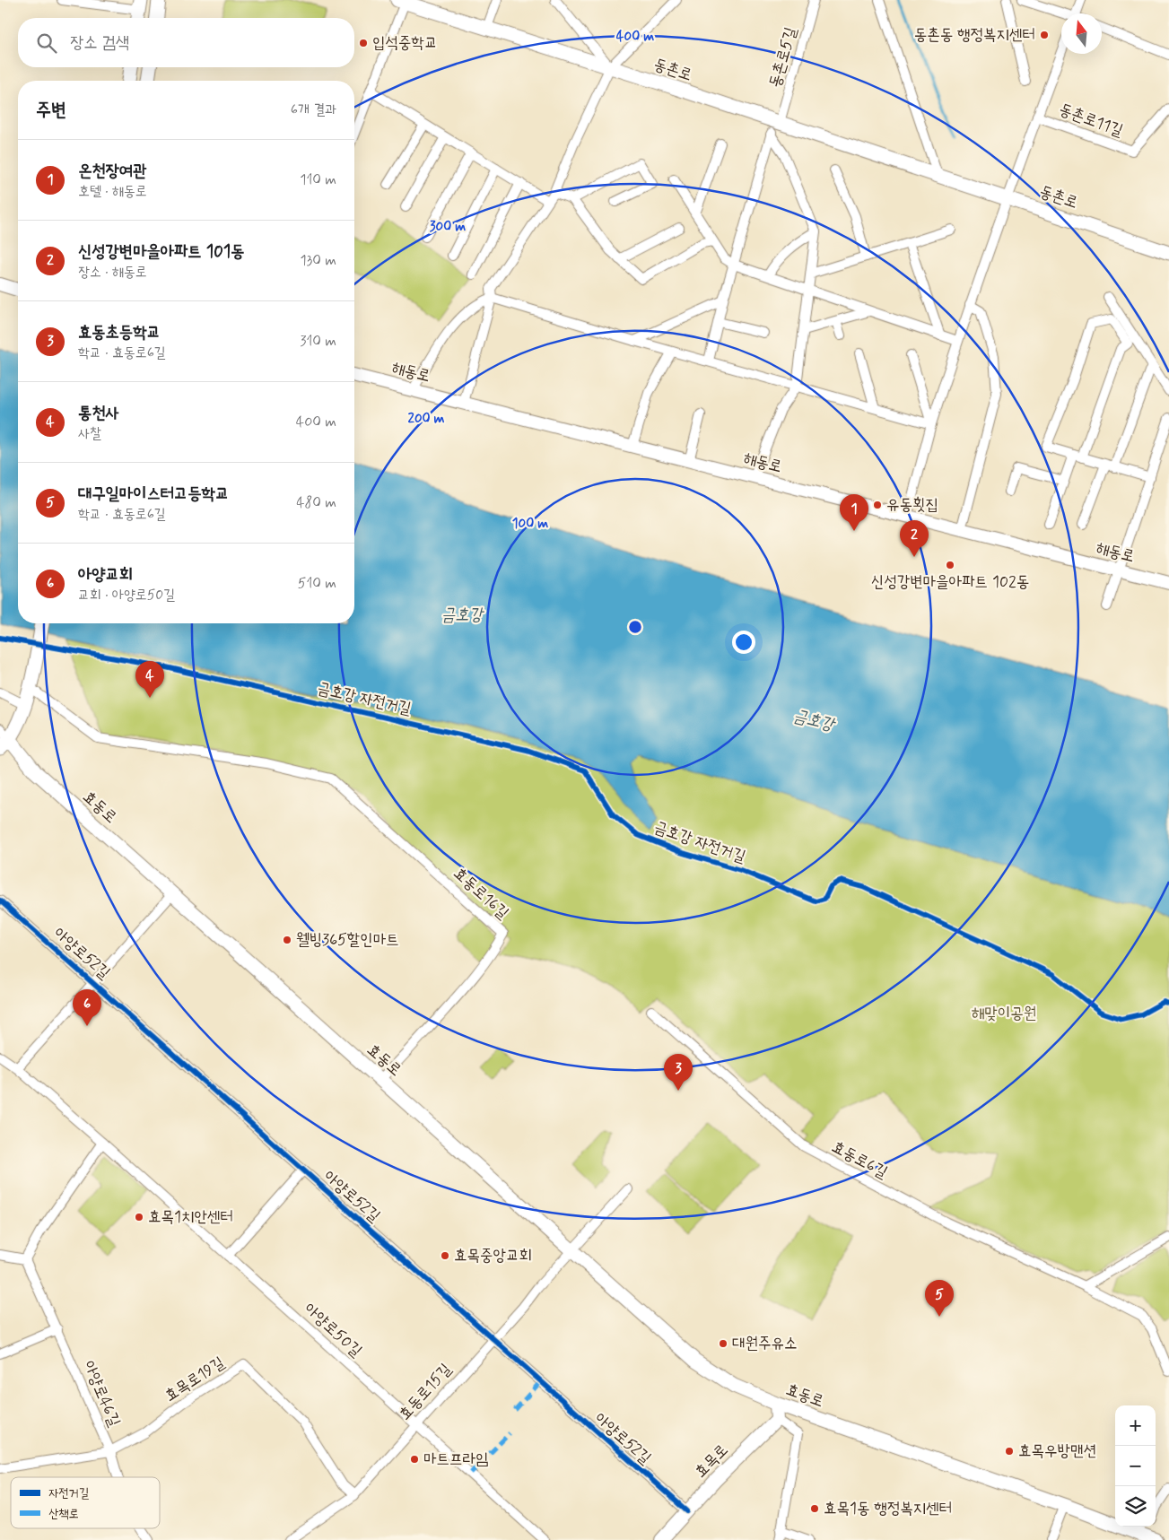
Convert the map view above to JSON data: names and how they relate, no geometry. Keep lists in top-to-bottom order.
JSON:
{
  "streets": {
    "main road": ["동촌로", "효동로"],
    "street": [
      "동촌로5길",
      "동촌로11길",
      "해동로",
      "효동로16길",
      "아양로52길",
      "효동로6길",
      "아양로50길",
      "효목로19길",
      "효동로15길",
      "아양로46길",
      "효목로"
    ],
    "cycle path": ["금호강 자전거길"]
  },
  "crossings": [
    ["동촌로5길", "동촌로"],
    ["동촌로", "동촌로11길"],
    ["동촌로11길", "해동로"],
    ["효동로", "효동로16길"],
    ["효동로", "효동로15길"],
    ["효동로", "효목로"],
    ["아양로52길", "아양로50길"],
    ["아양로52길", "효동로15길"],
    ["아양로52길", "효목로"],
    ["아양로50길", "효동로15길"],
    ["효목로19길", "효동로15길"],
    ["효목로19길", "아양로46길"]
  ],
  "water": ["금호강"],
  "parks": ["해맞이공원"],
  "places": [
    "동촌동 행정복지센터",
    "입석중학교",
    "유동횟집",
    "신성강변마을아파트 102동",
    "웰빙365할인마트",
    "효목1치안센터",
    "효목중앙교회",
    "대원주유소",
    "효목우방맨션",
    "마트프라임",
    "효목1동 행정복지센터"
  ],
  "legend": ["자전거길", "산책로"],
  "north": "top",
  "page": {
    "search": "장소 검색",
    "heading": ["주변", "6개 결과"],
    "list": [
      {
        "mark": "1",
        "name": "온천장여관",
        "note": "호텔 · 해동로",
        "value": "110 m"
      },
      {
        "mark": "2",
        "name": "신성강변마을아파트 101동",
        "note": "장소 · 해동로",
        "value": "130 m"
      },
      {
        "mark": "3",
        "name": "효동초등학교",
        "note": "학교 · 효동로6길",
        "value": "310 m"
      },
      {
        "mark": "4",
        "name": "통천사",
        "note": "사찰",
        "value": "400 m"
      },
      {
        "mark": "5",
        "name": "대구일마이스터고등학교",
        "note": "학교 · 효동로6길",
        "value": "480 m"
      },
      {
        "mark": "6",
        "name": "아양교회",
        "note": "교회 · 아양로50길",
        "value": "510 m"
      }
    ],
    "pins": [
      "1",
      "2",
      "4",
      "6",
      "3",
      "5"
    ],
    "map_buttons": ["+", "−"]
  },
  "rings": [
    "400 m",
    "300 m",
    "200 m",
    "100 m"
  ]
}
